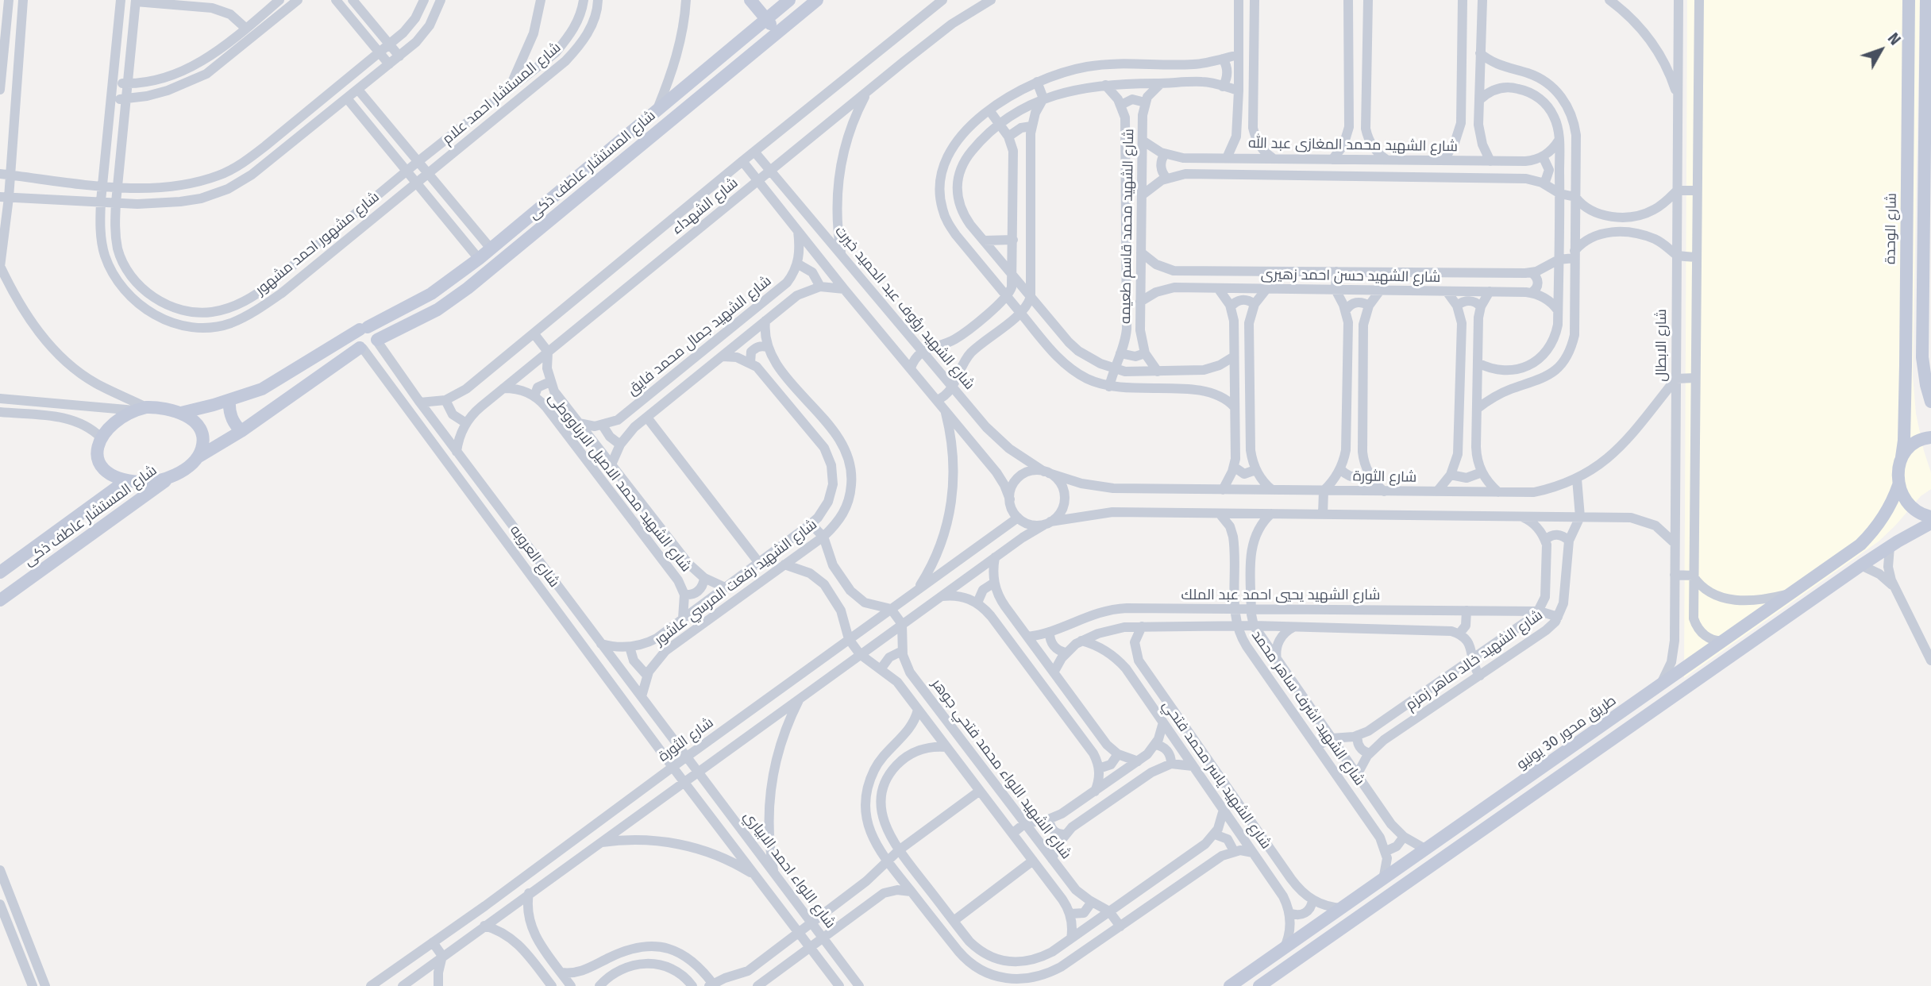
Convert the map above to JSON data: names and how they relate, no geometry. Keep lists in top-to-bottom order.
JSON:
{
  "streets": {
    "street": [
      "شارع المستشار احمد علام",
      "شارع الشهيد محمد المغازى عبد الله",
      "شارع المستشار عاطف ذكى",
      "شارع الشهداء",
      "شارع الشهيد محمد قاسم طعيمه",
      "شارع الوحدة",
      "شارع مشهور احمد مشهور",
      "شارع الشهيد حسن احمد زهيرى",
      "شارع الشهيد رؤوف عبد الحميد خيرت",
      "شارع الشهيد جمال محمد فايق",
      "شارع الابطال",
      "شارع الثورة",
      "شارع الشهيد محمد الاصيل الارناووطى",
      "شارع العروبه",
      "شارع الشهيد رفعت المرسي عاشور",
      "شارع الشهيد يحيي احمد عبد الملك",
      "شارع الشهيد خالد ماهر زمزم",
      "شارع الشهيد اشرف ساهر محمد",
      "طريق محور 30 يونيو",
      "شارع الشهيد اللواء محمد فتحي جوهر",
      "شارع الشهيد ياسر محمد فتحي",
      "شارع اللواء احمد الابياري"
    ]
  },
  "crossings": [
    ["شارع المستشار احمد علام", "شارع مشهور احمد مشهور"],
    ["شارع الشهيد محمد المغازى عبد الله", "شارع الشهيد محمد قاسم طعيمه"],
    ["شارع المستشار عاطف ذكى", "شارع العروبه"],
    ["شارع الشهداء", "شارع الشهيد رؤوف عبد الحميد خيرت"],
    ["شارع الشهداء", "شارع الشهيد محمد الاصيل الارناووطى"],
    ["شارع الشهداء", "شارع العروبه"],
    ["شارع الشهيد محمد قاسم طعيمه", "شارع الشهيد حسن احمد زهيرى"],
    ["شارع الوحدة", "طريق محور 30 يونيو"],
    ["شارع الشهيد رؤوف عبد الحميد خيرت", "شارع الثورة"],
    ["شارع الابطال", "شارع الثورة"],
    ["شارع الابطال", "طريق محور 30 يونيو"],
    ["شارع الثورة", "شارع العروبه"],
    ["شارع الشهيد محمد الاصيل الارناووطى", "شارع الشهيد رفعت المرسي عاشور"],
    ["شارع العروبه", "شارع الشهيد رفعت المرسي عاشور"],
    ["شارع العروبه", "شارع اللواء احمد الابياري"],
    ["شارع الشهيد يحيي احمد عبد الملك", "شارع الشهيد خالد ماهر زمزم"],
    ["شارع الشهيد يحيي احمد عبد الملك", "شارع الشهيد اشرف ساهر محمد"],
    ["شارع الشهيد خالد ماهر زمزم", "شارع الشهيد اشرف ساهر محمد"],
    ["شارع الشهيد اشرف ساهر محمد", "طريق محور 30 يونيو"],
    ["طريق محور 30 يونيو", "شارع الشهيد ياسر محمد فتحي"]
  ],
  "north": "top right"
}
